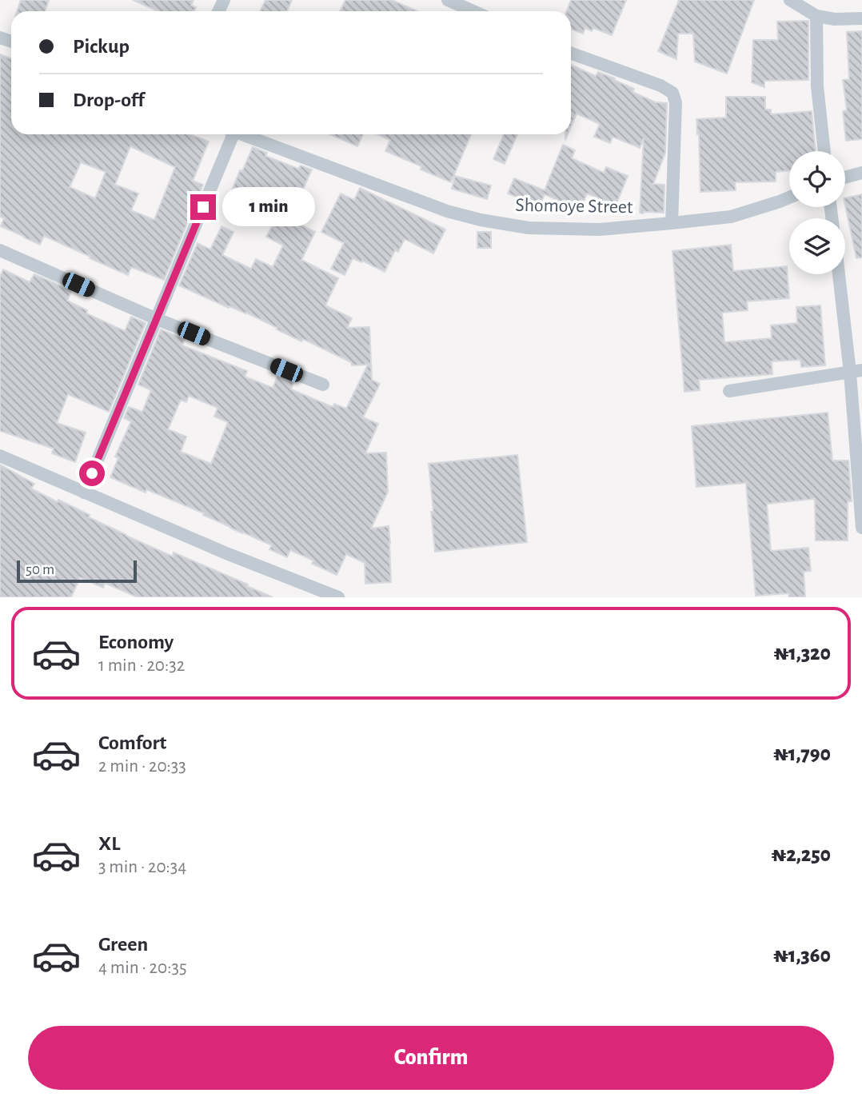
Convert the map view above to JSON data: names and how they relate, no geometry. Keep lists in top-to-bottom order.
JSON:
{
  "streets": {
    "street": ["Shomoye Street"]
  },
  "scale_bar": "50 m",
  "page": {
    "banner": ["Pickup", "Drop-off"],
    "bubble": "1 min",
    "scale": "50 m",
    "list": [
      {
        "name": "Economy",
        "note": "1 min · 20:32",
        "value": "₦1,320"
      },
      {
        "name": "Comfort",
        "note": "2 min · 20:33",
        "value": "₦1,790"
      },
      {
        "name": "XL",
        "note": "3 min · 20:34",
        "value": "₦2,250"
      },
      {
        "name": "Green",
        "note": "4 min · 20:35",
        "value": "₦1,360"
      }
    ],
    "buttons": "Confirm"
  }
}
